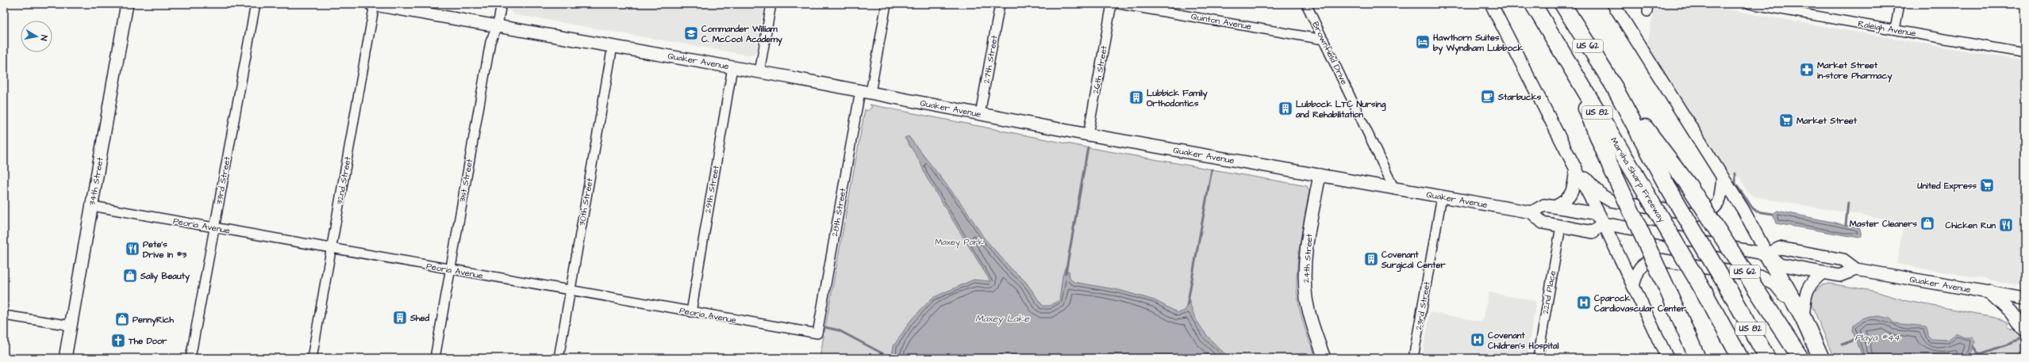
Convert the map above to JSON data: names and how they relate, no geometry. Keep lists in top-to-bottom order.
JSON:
{
  "streets": {
    "highway": ["US 62", "US 82", "Marsha Sharp Freeway"],
    "main road": ["Quaker Avenue", "34th Street", "24th Street"],
    "street": [
      "Quinton Avenue",
      "Raleigh Avenue",
      "Brownfield Drive",
      "27th Street",
      "26th Street",
      "33rd Street",
      "32nd Street",
      "31st Street",
      "29th Street",
      "30th Street",
      "28th Street",
      "Peoria Avenue",
      "22nd Place",
      "23rd Street"
    ]
  },
  "crossings": [
    ["Quinton Avenue", "Brownfield Drive"],
    ["US 62", "US 82"],
    ["US 62", "Marsha Sharp Freeway"],
    ["Brownfield Drive", "Quaker Avenue"],
    ["27th Street", "Quaker Avenue"],
    ["Quaker Avenue", "26th Street"],
    ["Quaker Avenue", "32nd Street"],
    ["Quaker Avenue", "31st Street"],
    ["Quaker Avenue", "29th Street"],
    ["Quaker Avenue", "30th Street"],
    ["Quaker Avenue", "28th Street"],
    ["Quaker Avenue", "24th Street"],
    ["Quaker Avenue", "23rd Street"],
    ["33rd Street", "Peoria Avenue"],
    ["32nd Street", "Peoria Avenue"],
    ["31st Street", "Peoria Avenue"],
    ["34th Street", "Peoria Avenue"],
    ["29th Street", "Peoria Avenue"],
    ["30th Street", "Peoria Avenue"],
    ["28th Street", "Peoria Avenue"]
  ],
  "water": ["Maxey Lake", "Playa #44"],
  "parks": ["Maxey Park"],
  "places": {
    "school or university": ["Commander William C. McCool Academy"],
    "hotel": ["Hawthorn Suites by Wyndham Lubbock"],
    "pharmacy": ["Market Street in-store Pharmacy"],
    "cafe": ["Starbucks"],
    "building": [
      "Lubbick Family Orthodontics",
      "Lubbock LTC Nursing and Rehabilitation",
      "Covenant Surgical Center",
      "Shed"
    ],
    "supermarket": ["Market Street", "United Express"],
    "shop": ["Master Cleaners", "Sally Beauty", "PennyRich"],
    "restaurant": ["Chicken Run", "Pete's Drive In #3"],
    "hospital": ["Cparock Cardiovascular Center", "Covenant Children’s Hospital"],
    "church": ["The Door"]
  },
  "north": "right"
}
